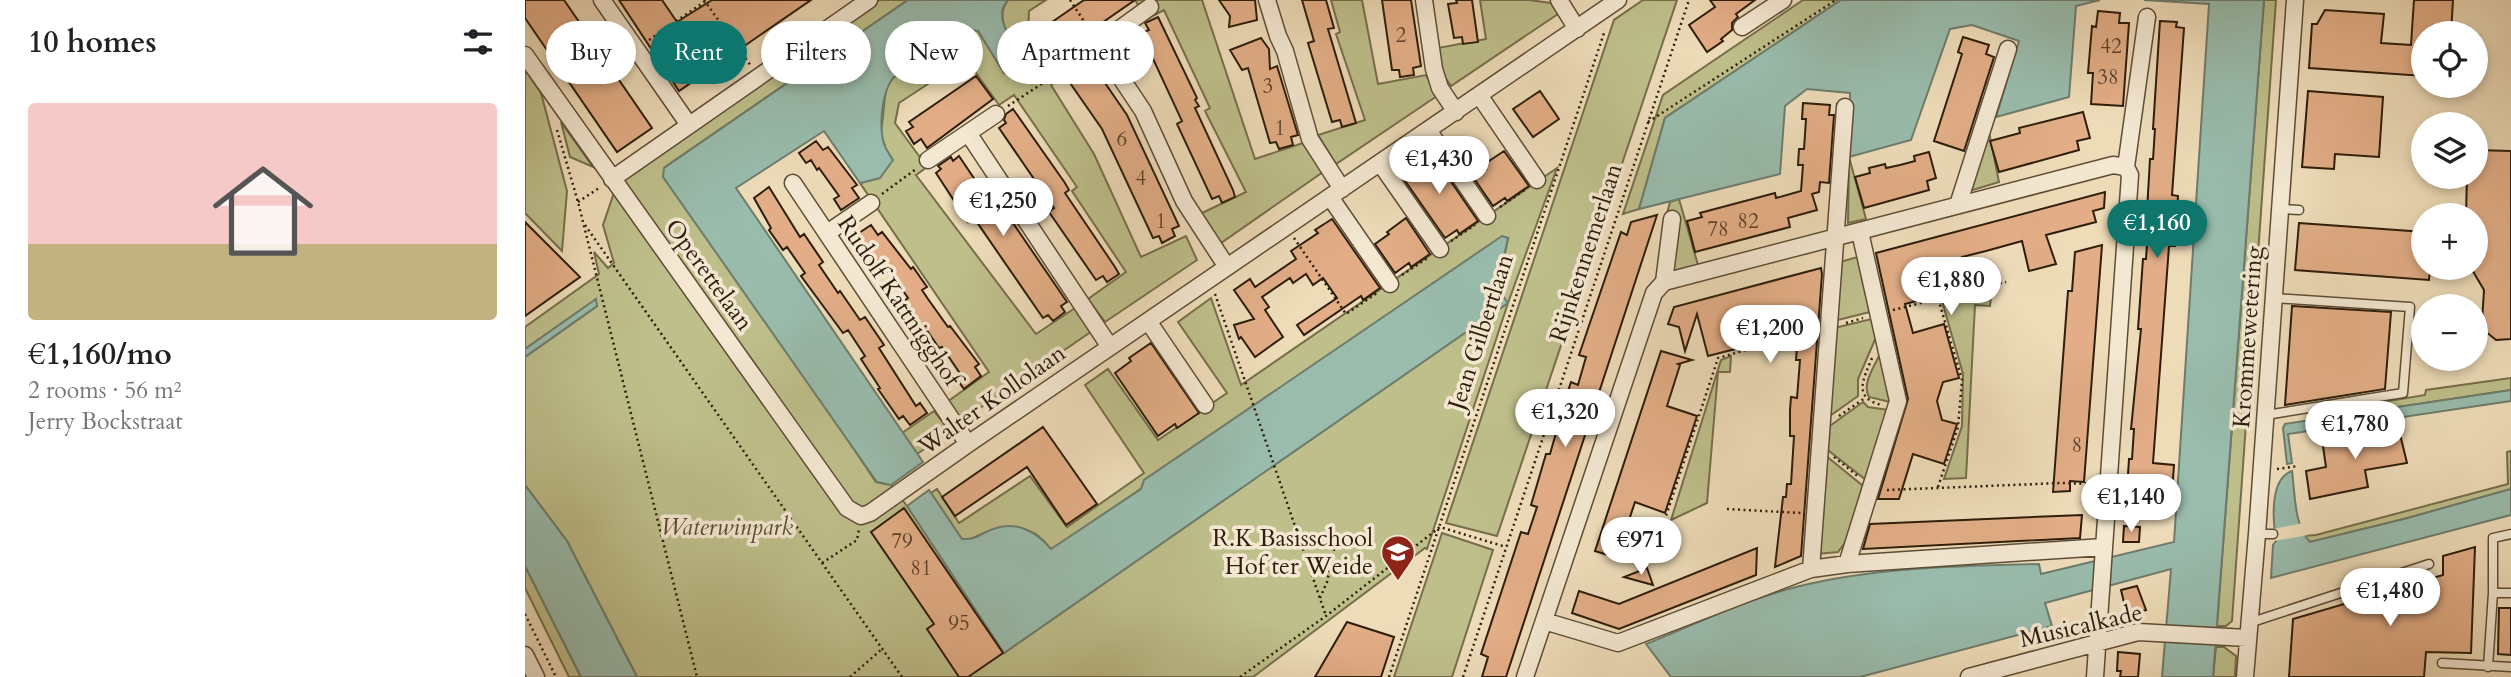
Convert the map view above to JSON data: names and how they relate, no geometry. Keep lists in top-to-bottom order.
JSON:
{
  "streets": {
    "street": [
      "Operettelaan",
      "Rudolf Kattnigghof",
      "Krommewetering",
      "Walter Kollolaan",
      "Musicalkade"
    ],
    "path": ["Rijnkennemerlaan", "Jean Gilbertlaan"]
  },
  "crossings": [
    ["Operettelaan", "Walter Kollolaan"],
    ["Rudolf Kattnigghof", "Walter Kollolaan"],
    ["Krommewetering", "Musicalkade"]
  ],
  "parks": ["Waterwinpark"],
  "places": {
    "school or university": ["R.K Basisschool Hof ter Weide"]
  },
  "house_numbers": [
    "2",
    "42",
    "38",
    "3",
    "1",
    "6",
    "4",
    "1",
    "82",
    "78",
    "8",
    "79",
    "81",
    "95"
  ],
  "page": {
    "heading": "10 homes",
    "map_buttons": ["+", "−"],
    "chip": [
      "Buy",
      "Rent",
      "Filters",
      "New",
      "Apartment"
    ],
    "list": [
      {
        "name": "€1,160/mo",
        "note": "2 rooms · 56 m² · Jerry Bockstraat"
      }
    ],
    "price": [
      "€1,430",
      "€1,250",
      "€1,160",
      "€1,880",
      "€1,200",
      "€1,320",
      "€1,780",
      "€1,140",
      "€971",
      "€1,480"
    ]
  }
}
